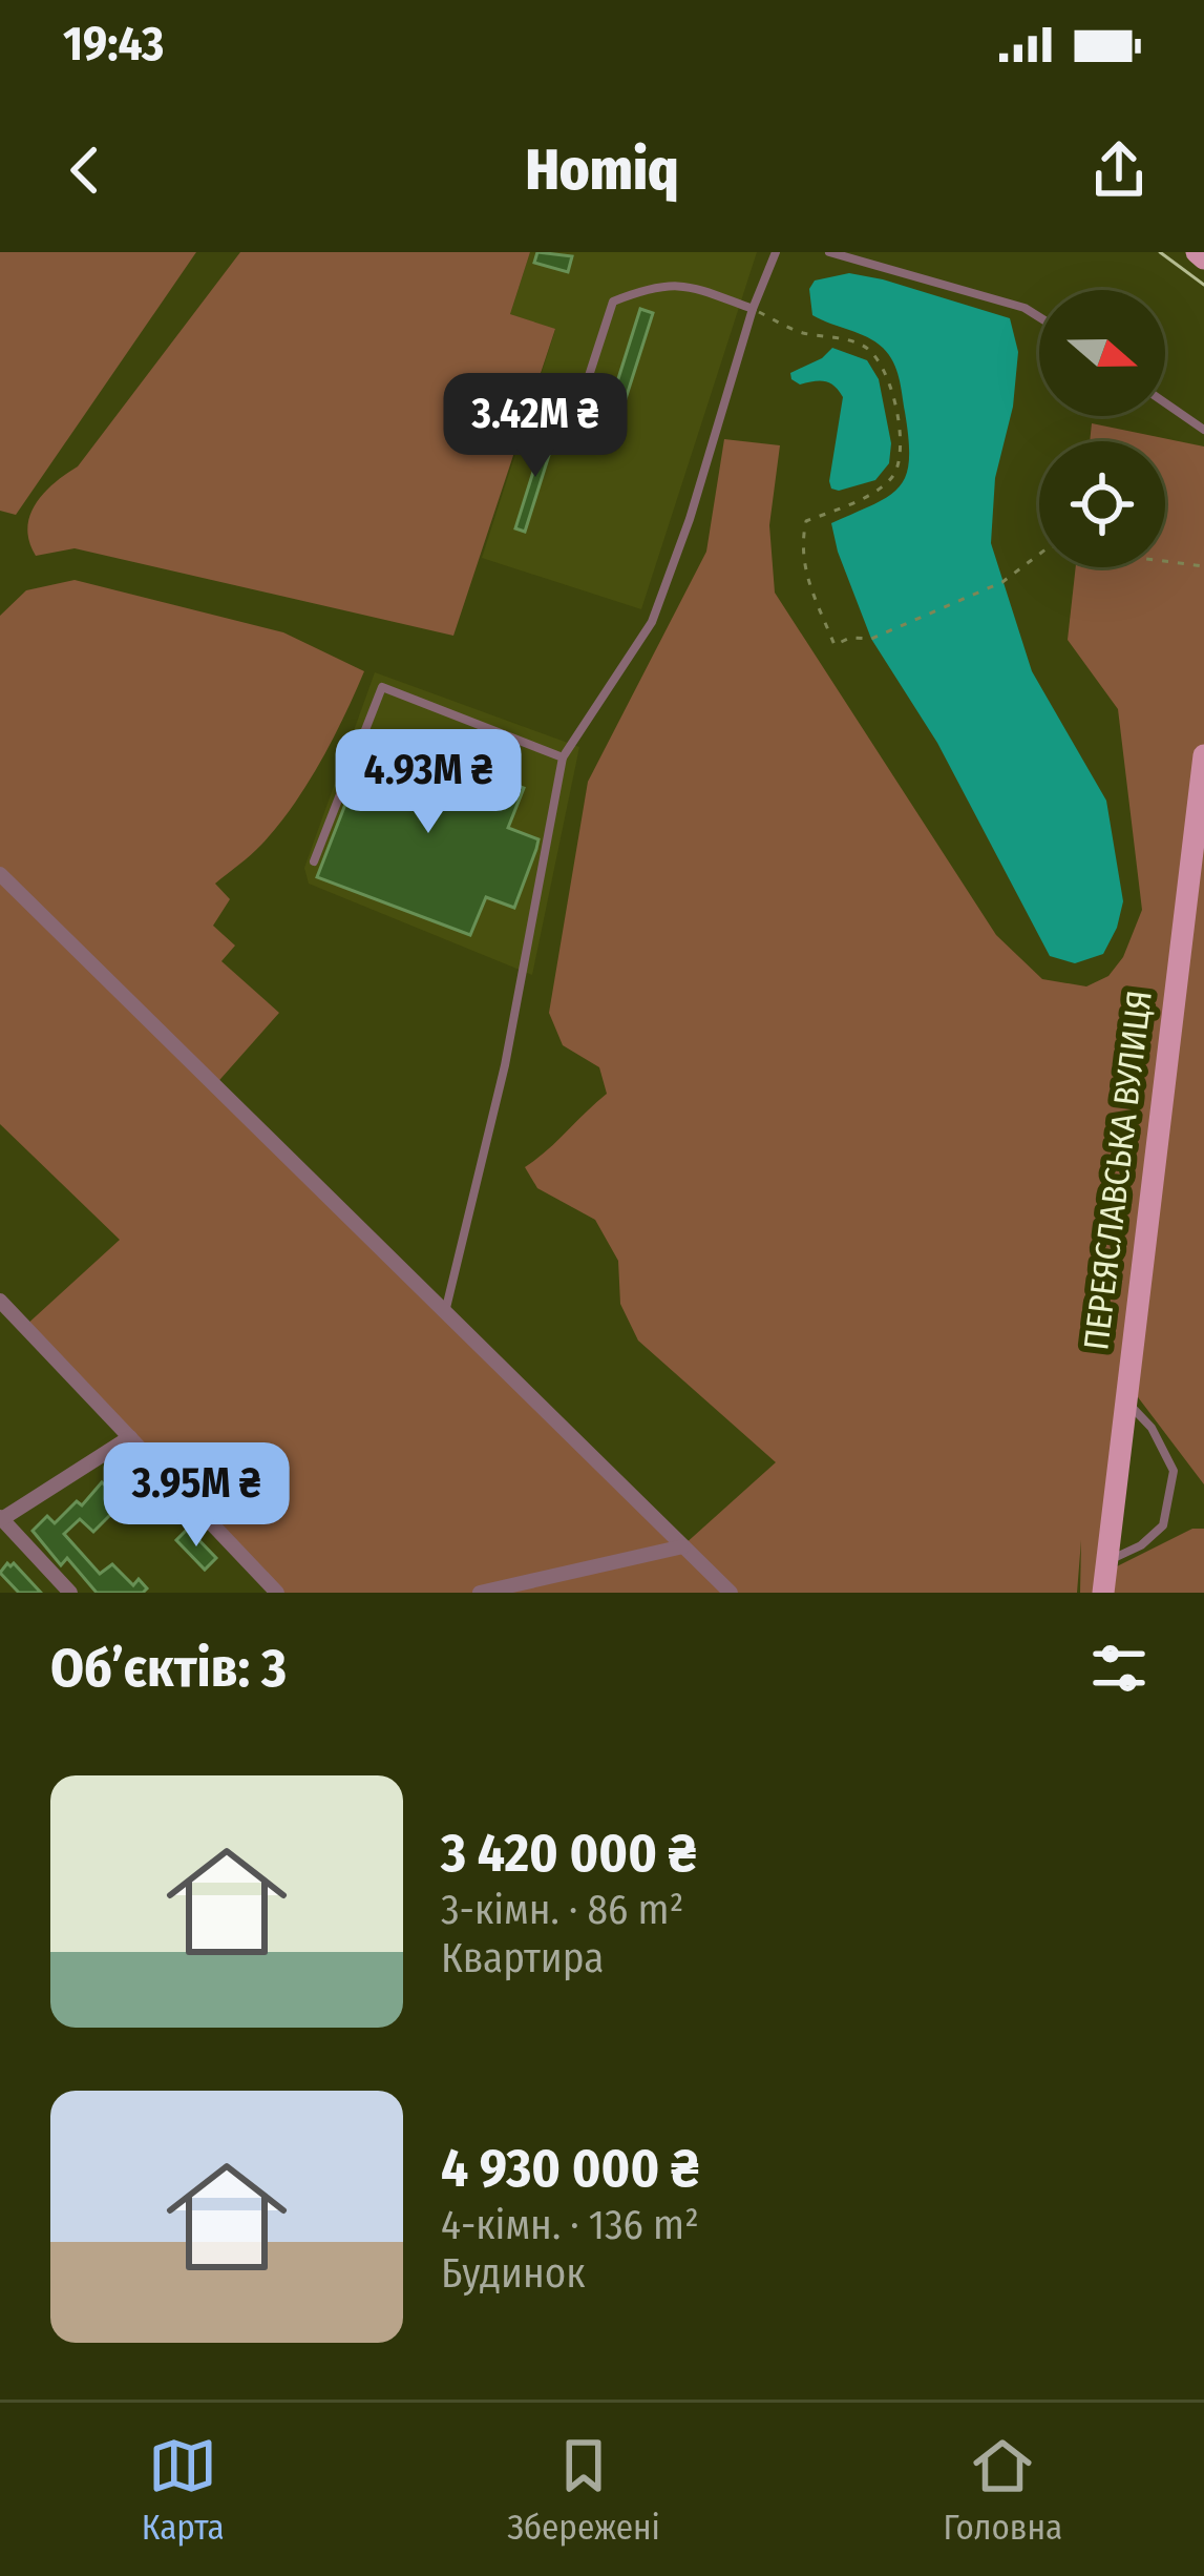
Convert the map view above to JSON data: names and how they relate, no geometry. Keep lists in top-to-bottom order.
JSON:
{
  "streets": {
    "main road": ["ПЕРЕЯСЛАВСЬКА ВУЛИЦЯ"]
  },
  "north": "right",
  "page": {
    "status": "19:43",
    "header": "Homiq",
    "price": ["3.42M ₴", "4.93M ₴", "3.95M ₴"],
    "heading": "Об’єктів: 3",
    "list": [
      {
        "name": "3 420 000 ₴",
        "note": "3-кімн. · 86 m² · Квартира"
      },
      {
        "name": "4 930 000 ₴",
        "note": "4-кімн. · 136 m² · Будинок"
      }
    ],
    "tabs": ["Карта", "Збережені", "Головна"]
  }
}
